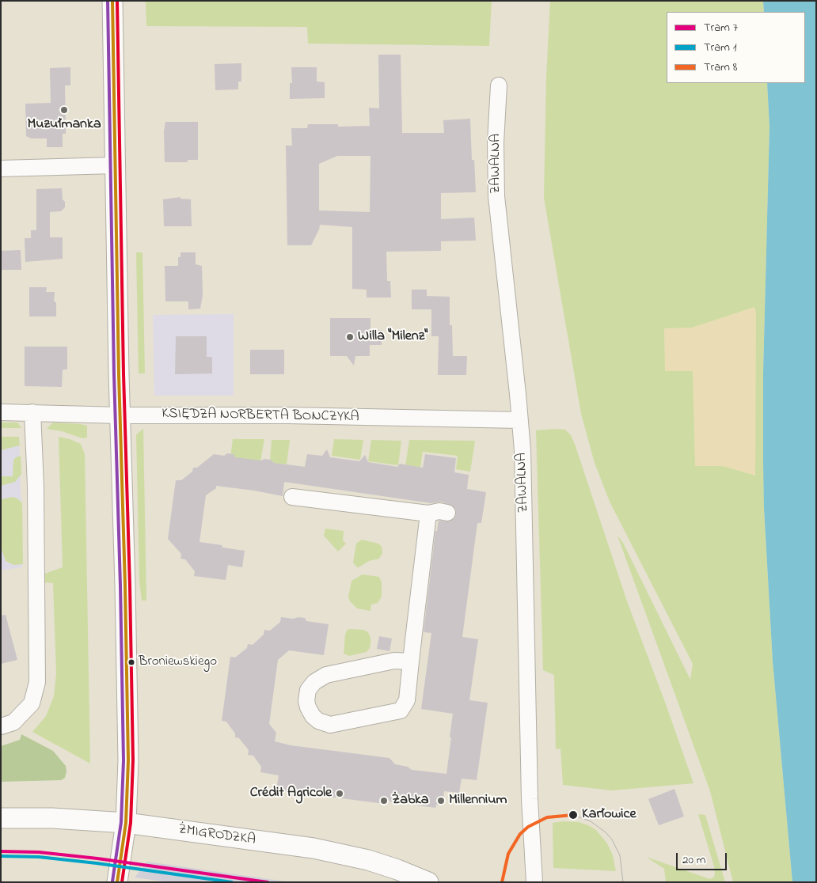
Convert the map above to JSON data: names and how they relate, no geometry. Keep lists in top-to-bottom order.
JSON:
{
  "streets": {
    "street": ["ZAWALNA", "KSIĘDZA NORBERTA BONCZYKA", "ŻMIGRODZKA"]
  },
  "crossings": [
    ["ZAWALNA", "KSIĘDZA NORBERTA BONCZYKA"]
  ],
  "places": [
    "Muzułmanka",
    "Willa \"Milenz\"",
    "Broniewskiego",
    "Crédit Agricole",
    "Żabka",
    "Millennium",
    "Karłowice"
  ],
  "lines": ["tram line 8", "tram line 7", "tram line 1"],
  "legend": ["Tram 7", "Tram 1", "Tram 8"],
  "scale_bar": "20 m"
}
